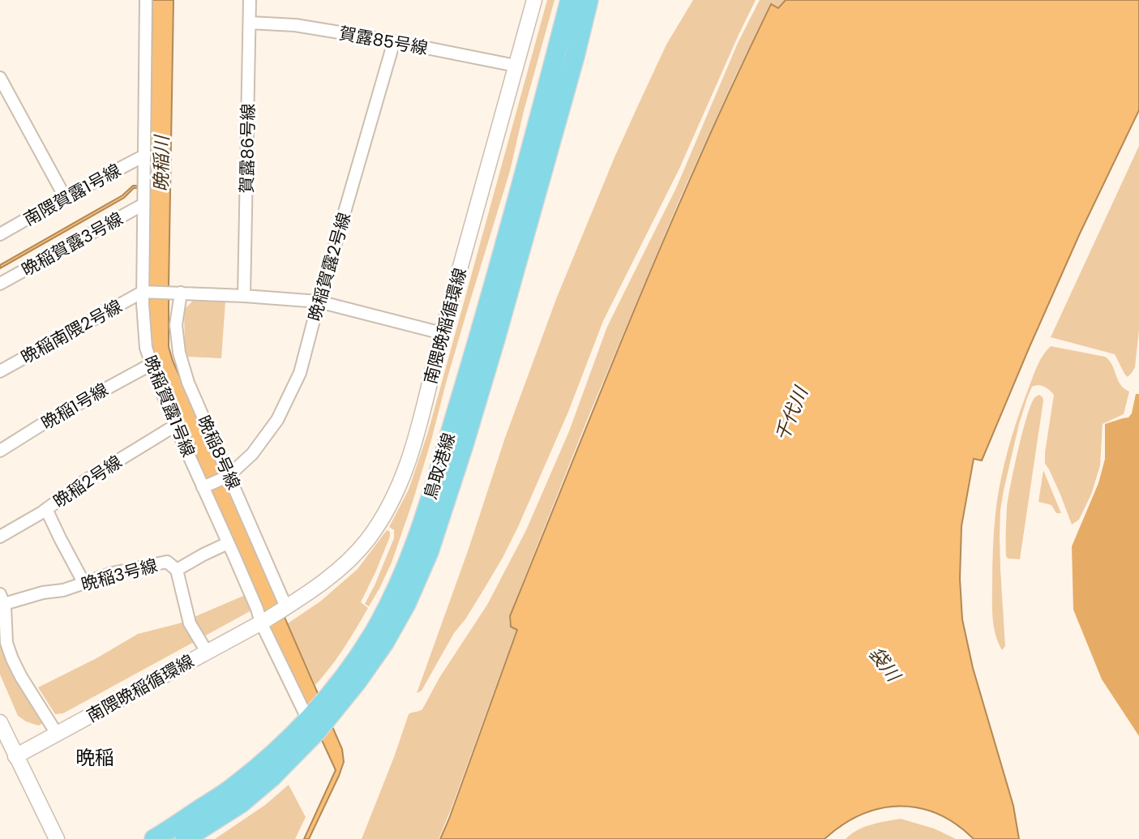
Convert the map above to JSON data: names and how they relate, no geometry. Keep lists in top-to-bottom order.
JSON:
{
  "streets": {
    "main road": ["鳥取港線"],
    "street": [
      "賀露85号線",
      "賀露86号線",
      "南隈賀露1号線",
      "晩稲賀露3号線",
      "晩稲賀露2号線",
      "南隈晩稲循環線",
      "晩稲南隈2号線",
      "晩稲1号線",
      "晩稲賀露1号線",
      "晩稲8号線",
      "晩稲2号線",
      "晩稲3号線"
    ]
  },
  "crossings": [
    ["賀露85号線", "賀露86号線"],
    ["賀露85号線", "晩稲賀露2号線"],
    ["賀露85号線", "南隈晩稲循環線"],
    ["南隈賀露1号線", "晩稲賀露1号線"],
    ["晩稲賀露3号線", "晩稲賀露1号線"],
    ["晩稲賀露2号線", "晩稲賀露1号線"],
    ["晩稲賀露2号線", "晩稲8号線"],
    ["南隈晩稲循環線", "晩稲賀露1号線"],
    ["南隈晩稲循環線", "晩稲8号線"],
    ["晩稲南隈2号線", "晩稲賀露1号線"],
    ["晩稲1号線", "晩稲賀露1号線"],
    ["晩稲賀露1号線", "鳥取港線"],
    ["晩稲賀露1号線", "晩稲2号線"],
    ["晩稲賀露1号線", "晩稲3号線"]
  ],
  "districts": ["晩稲"],
  "water": ["晩稲川", "千代川", "袋川"]
}
